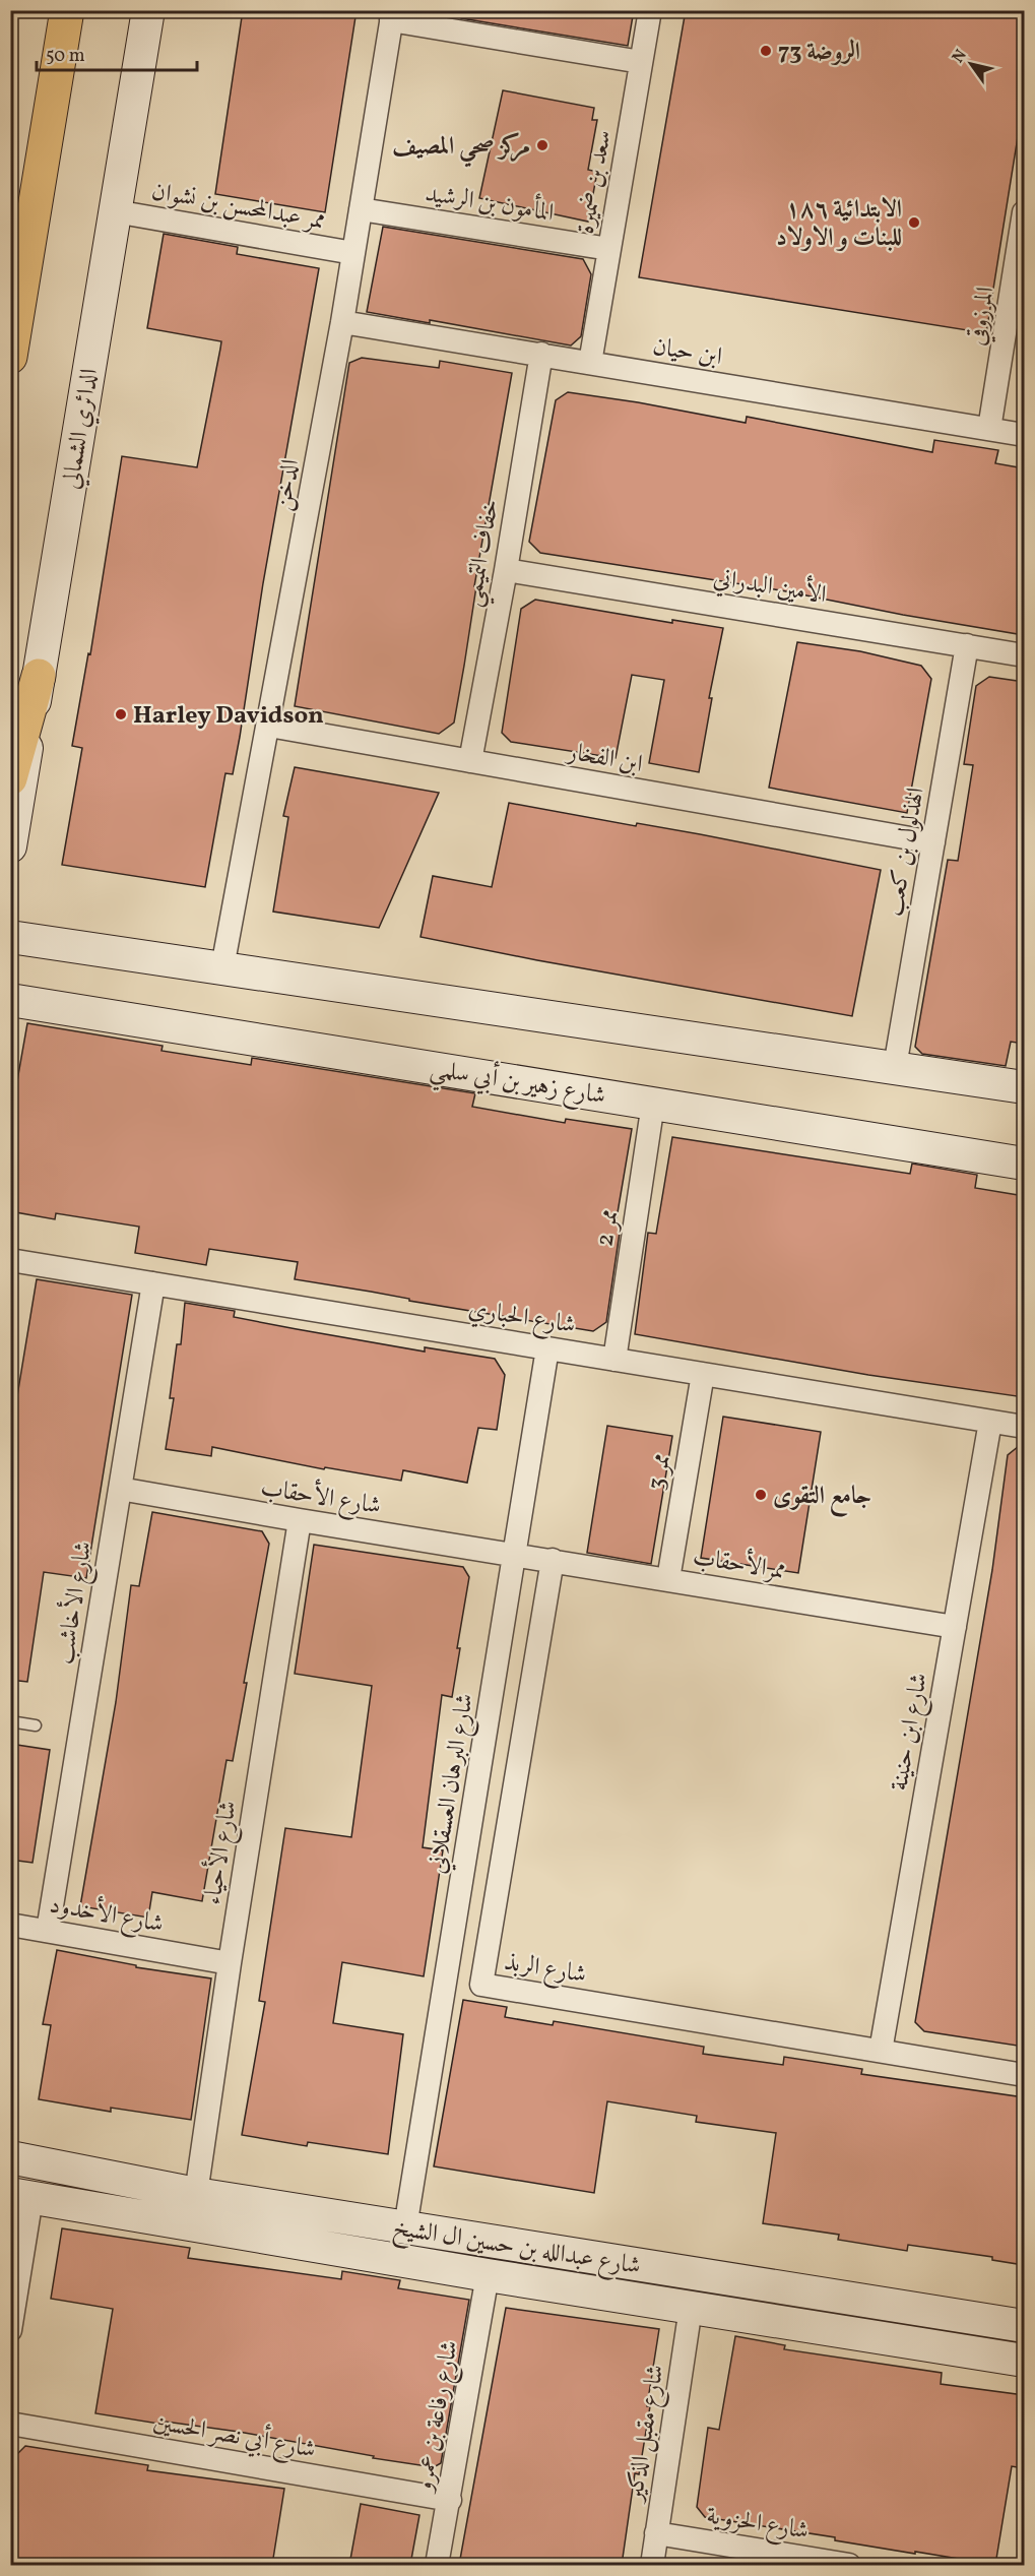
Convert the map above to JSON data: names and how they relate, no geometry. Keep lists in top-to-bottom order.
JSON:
{
  "streets": {
    "street": [
      "سعد بن ضميرة",
      "المأمون بن الرشيد",
      "ممر عبدالمحسن بن نشوان",
      "المرزوقي",
      "ابن حيان",
      "الدائري الشمالي",
      "الدخن",
      "خفاف التميمي",
      "الأمين البدراني",
      "ابن الفخار",
      "الهذلول بن كعب",
      "شارع زهير بن أبي سلمي",
      "ممر 2",
      "شارع الحباري",
      "ممر 3",
      "شارع الأحقاب",
      "ممرالأحقاب",
      "شارع الأخاشب",
      "شارع ابن حنينة",
      "شارع البرهان العسقلاني",
      "شارع الأحياء",
      "شارع الأخدود",
      "شارع الربذ",
      "شارع عبدالله بن حسين ال الشيخ",
      "شارع رفاعة بن عمرو",
      "شارع مقبل الذكير",
      "شارع أبي نصر الحسين",
      "شارع الحزوية"
    ]
  },
  "crossings": [
    ["سعد بن ضميرة", "المأمون بن الرشيد"],
    ["سعد بن ضميرة", "ابن حيان"],
    ["المأمون بن الرشيد", "الدخن"],
    ["ممر عبدالمحسن بن نشوان", "الدائري الشمالي"],
    ["ممر عبدالمحسن بن نشوان", "الدخن"],
    ["المرزوقي", "ابن حيان"],
    ["ابن حيان", "الدخن"],
    ["ابن حيان", "خفاف التميمي"],
    ["الدخن", "ابن الفخار"],
    ["خفاف التميمي", "الأمين البدراني"],
    ["خفاف التميمي", "ابن الفخار"],
    ["الأمين البدراني", "الهذلول بن كعب"],
    ["ابن الفخار", "الهذلول بن كعب"],
    ["شارع زهير بن أبي سلمي", "ممر 2"],
    ["ممر 2", "شارع الحباري"],
    ["شارع الحباري", "ممر 3"],
    ["شارع الحباري", "شارع الأخاشب"],
    ["شارع الحباري", "شارع ابن حنينة"],
    ["شارع الحباري", "شارع البرهان العسقلاني"],
    ["ممر 3", "ممرالأحقاب"],
    ["شارع الأحقاب", "ممرالأحقاب"],
    ["شارع الأحقاب", "شارع الأخاشب"],
    ["شارع الأحقاب", "شارع البرهان العسقلاني"],
    ["شارع الأحقاب", "شارع الأحياء"],
    ["ممرالأحقاب", "شارع ابن حنينة"],
    ["ممرالأحقاب", "شارع البرهان العسقلاني"],
    ["ممرالأحقاب", "شارع الربذ"],
    ["شارع الأخاشب", "شارع الأخدود"],
    ["شارع ابن حنينة", "شارع الربذ"],
    ["شارع البرهان العسقلاني", "شارع عبدالله بن حسين ال الشيخ"],
    ["شارع الأحياء", "شارع الأخدود"],
    ["شارع الأحياء", "شارع عبدالله بن حسين ال الشيخ"],
    ["شارع عبدالله بن حسين ال الشيخ", "شارع رفاعة بن عمرو"],
    ["شارع عبدالله بن حسين ال الشيخ", "شارع مقبل الذكير"],
    ["شارع رفاعة بن عمرو", "شارع أبي نصر الحسين"],
    ["شارع مقبل الذكير", "شارع الحزوية"]
  ],
  "places": [
    "الروضة 73",
    "مركز صحي المصيف",
    "الابتدائية ١٨٦ للبنات و الاولاد",
    "Harley Davidson",
    "جامع التقوى"
  ],
  "scale_bar": "50 m",
  "north": "top left"
}
